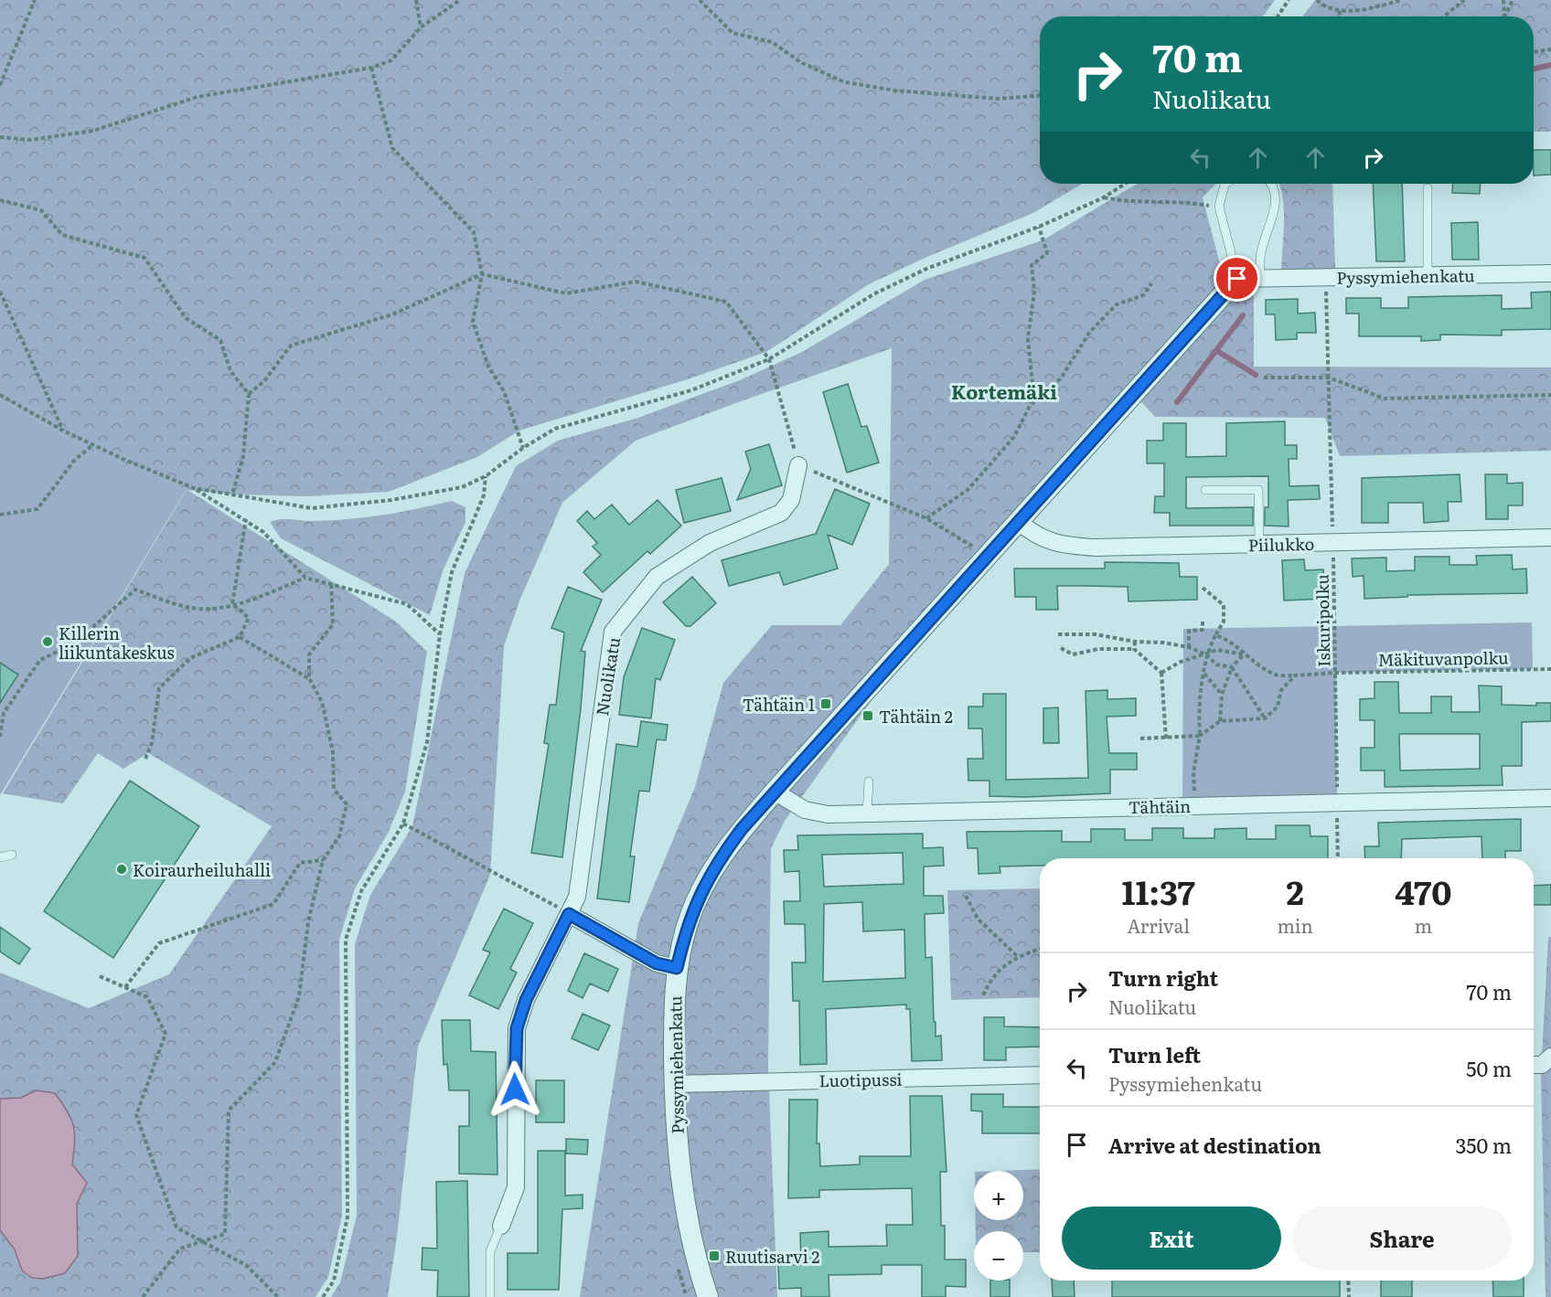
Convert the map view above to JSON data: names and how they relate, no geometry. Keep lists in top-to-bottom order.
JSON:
{
  "streets": {
    "street": [
      "Pyssymiehenkatu",
      "Piilukko",
      "Nuolikatu",
      "Tähtäin",
      "Luotipussi"
    ],
    "path": ["Iskuripolku", "Mäkituvanpolku"]
  },
  "crossings": [
    ["Pyssymiehenkatu", "Piilukko"],
    ["Pyssymiehenkatu", "Iskuripolku"],
    ["Pyssymiehenkatu", "Tähtäin"],
    ["Pyssymiehenkatu", "Luotipussi"],
    ["Piilukko", "Iskuripolku"],
    ["Iskuripolku", "Mäkituvanpolku"],
    ["Iskuripolku", "Tähtäin"]
  ],
  "districts": ["Kortemäki"],
  "places": {
    "other": ["Killerin liikuntakeskus", "Koiraurheiluhalli"],
    "transit": ["Tähtäin 1", "Tähtäin 2", "Ruutisarvi 2"]
  },
  "page": {
    "turn": ["70 m", "Nuolikatu"],
    "eta": [
      "11:37",
      "Arrival",
      "2",
      "min",
      "470",
      "m"
    ],
    "list": [
      {
        "name": "Turn right",
        "note": "Nuolikatu",
        "value": "70 m"
      },
      {
        "name": "Turn left",
        "note": "Pyssymiehenkatu",
        "value": "50 m"
      },
      {
        "name": "Arrive at destination",
        "value": "350 m"
      }
    ],
    "map_buttons": ["+", "−"],
    "buttons": ["Exit", "Share"]
  }
}
